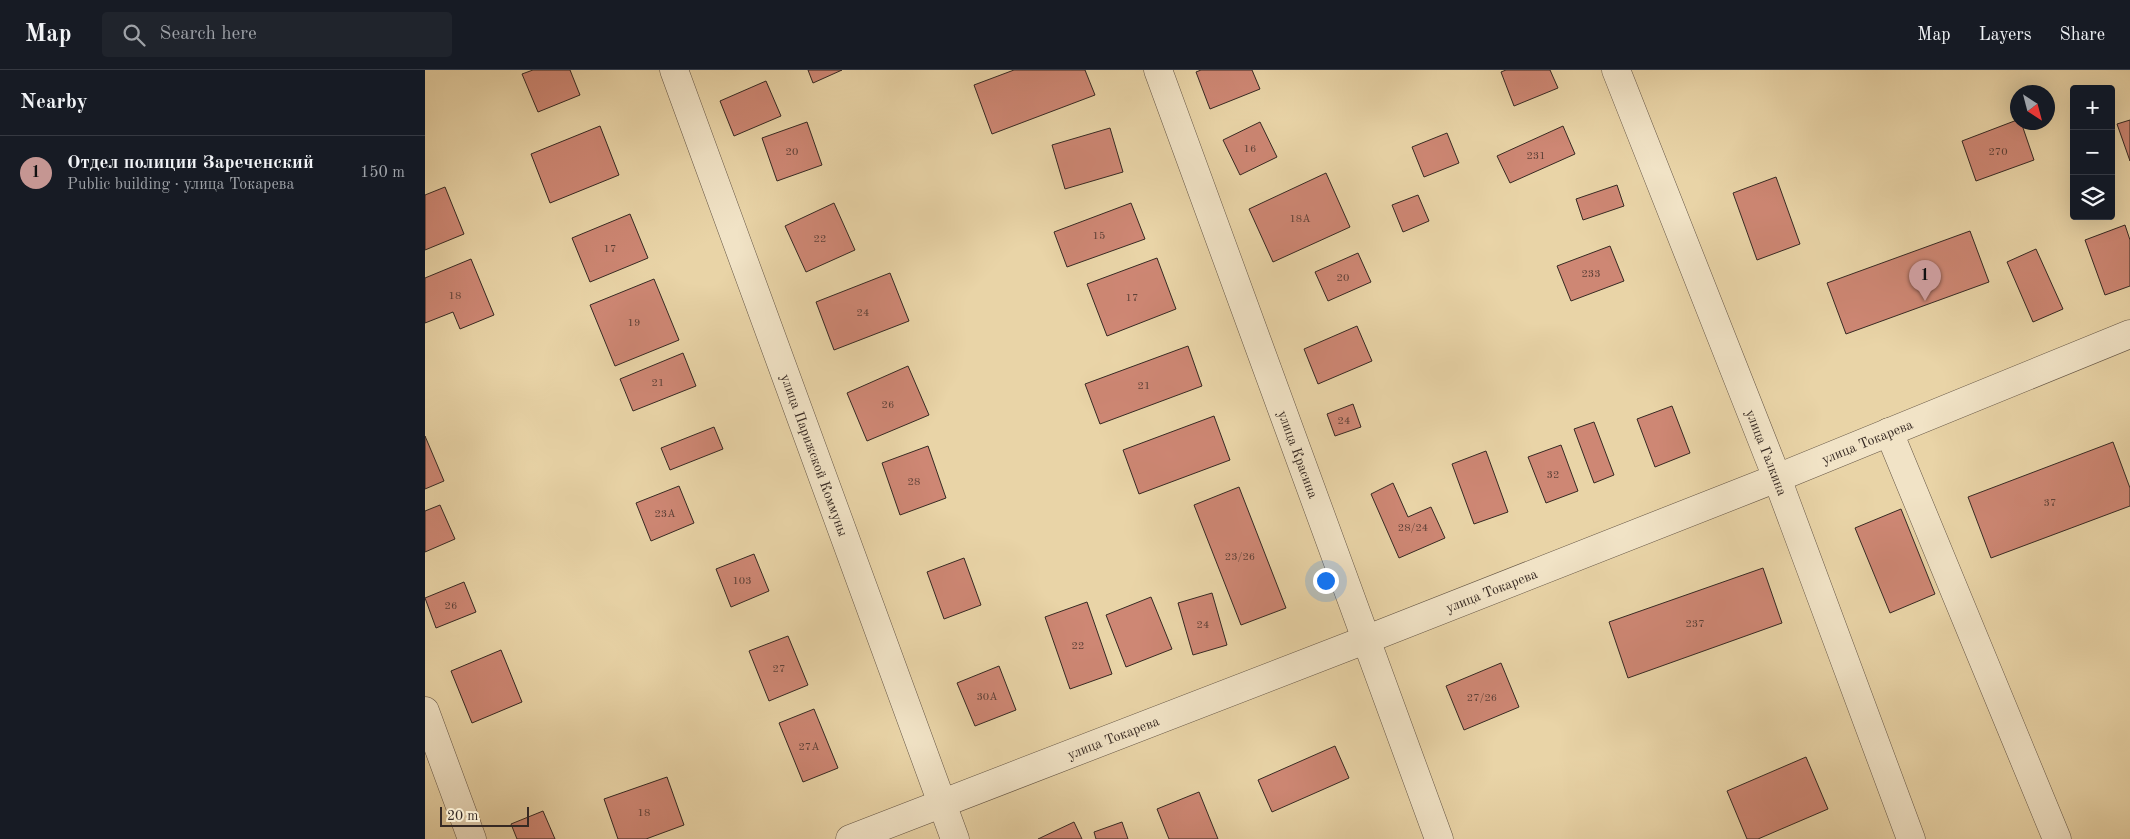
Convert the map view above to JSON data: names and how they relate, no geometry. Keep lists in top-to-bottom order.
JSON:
{
  "streets": {
    "street": [
      "улица Токарева",
      "улица Галкина",
      "улица Парижской Коммуны",
      "улица Красина"
    ]
  },
  "crossings": [
    ["улица Токарева", "улица Галкина"],
    ["улица Токарева", "улица Парижской Коммуны"],
    ["улица Токарева", "улица Красина"]
  ],
  "house_numbers": [
    "16",
    "20",
    "270",
    "231",
    "18А",
    "15",
    "22",
    "17",
    "233",
    "20",
    "18",
    "17",
    "24",
    "19",
    "21",
    "21",
    "26",
    "24",
    "32",
    "28",
    "37",
    "23А",
    "28/24",
    "23/26",
    "103",
    "26",
    "237",
    "24",
    "22",
    "27",
    "30А",
    "27/26",
    "27А",
    "18"
  ],
  "scale_bar": "20 m",
  "north": "bottom right",
  "page": {
    "header": "Map",
    "search": "Search here",
    "nav": ["Map", "Layers", "Share"],
    "heading": "Nearby",
    "map_buttons": ["+", "−"],
    "list": [
      {
        "mark": "1",
        "name": "Отдел полиции Зареченский",
        "note": "Public building · улица Токарева",
        "value": "150 m"
      }
    ],
    "pins": "1",
    "scale": "20 m"
  }
}
